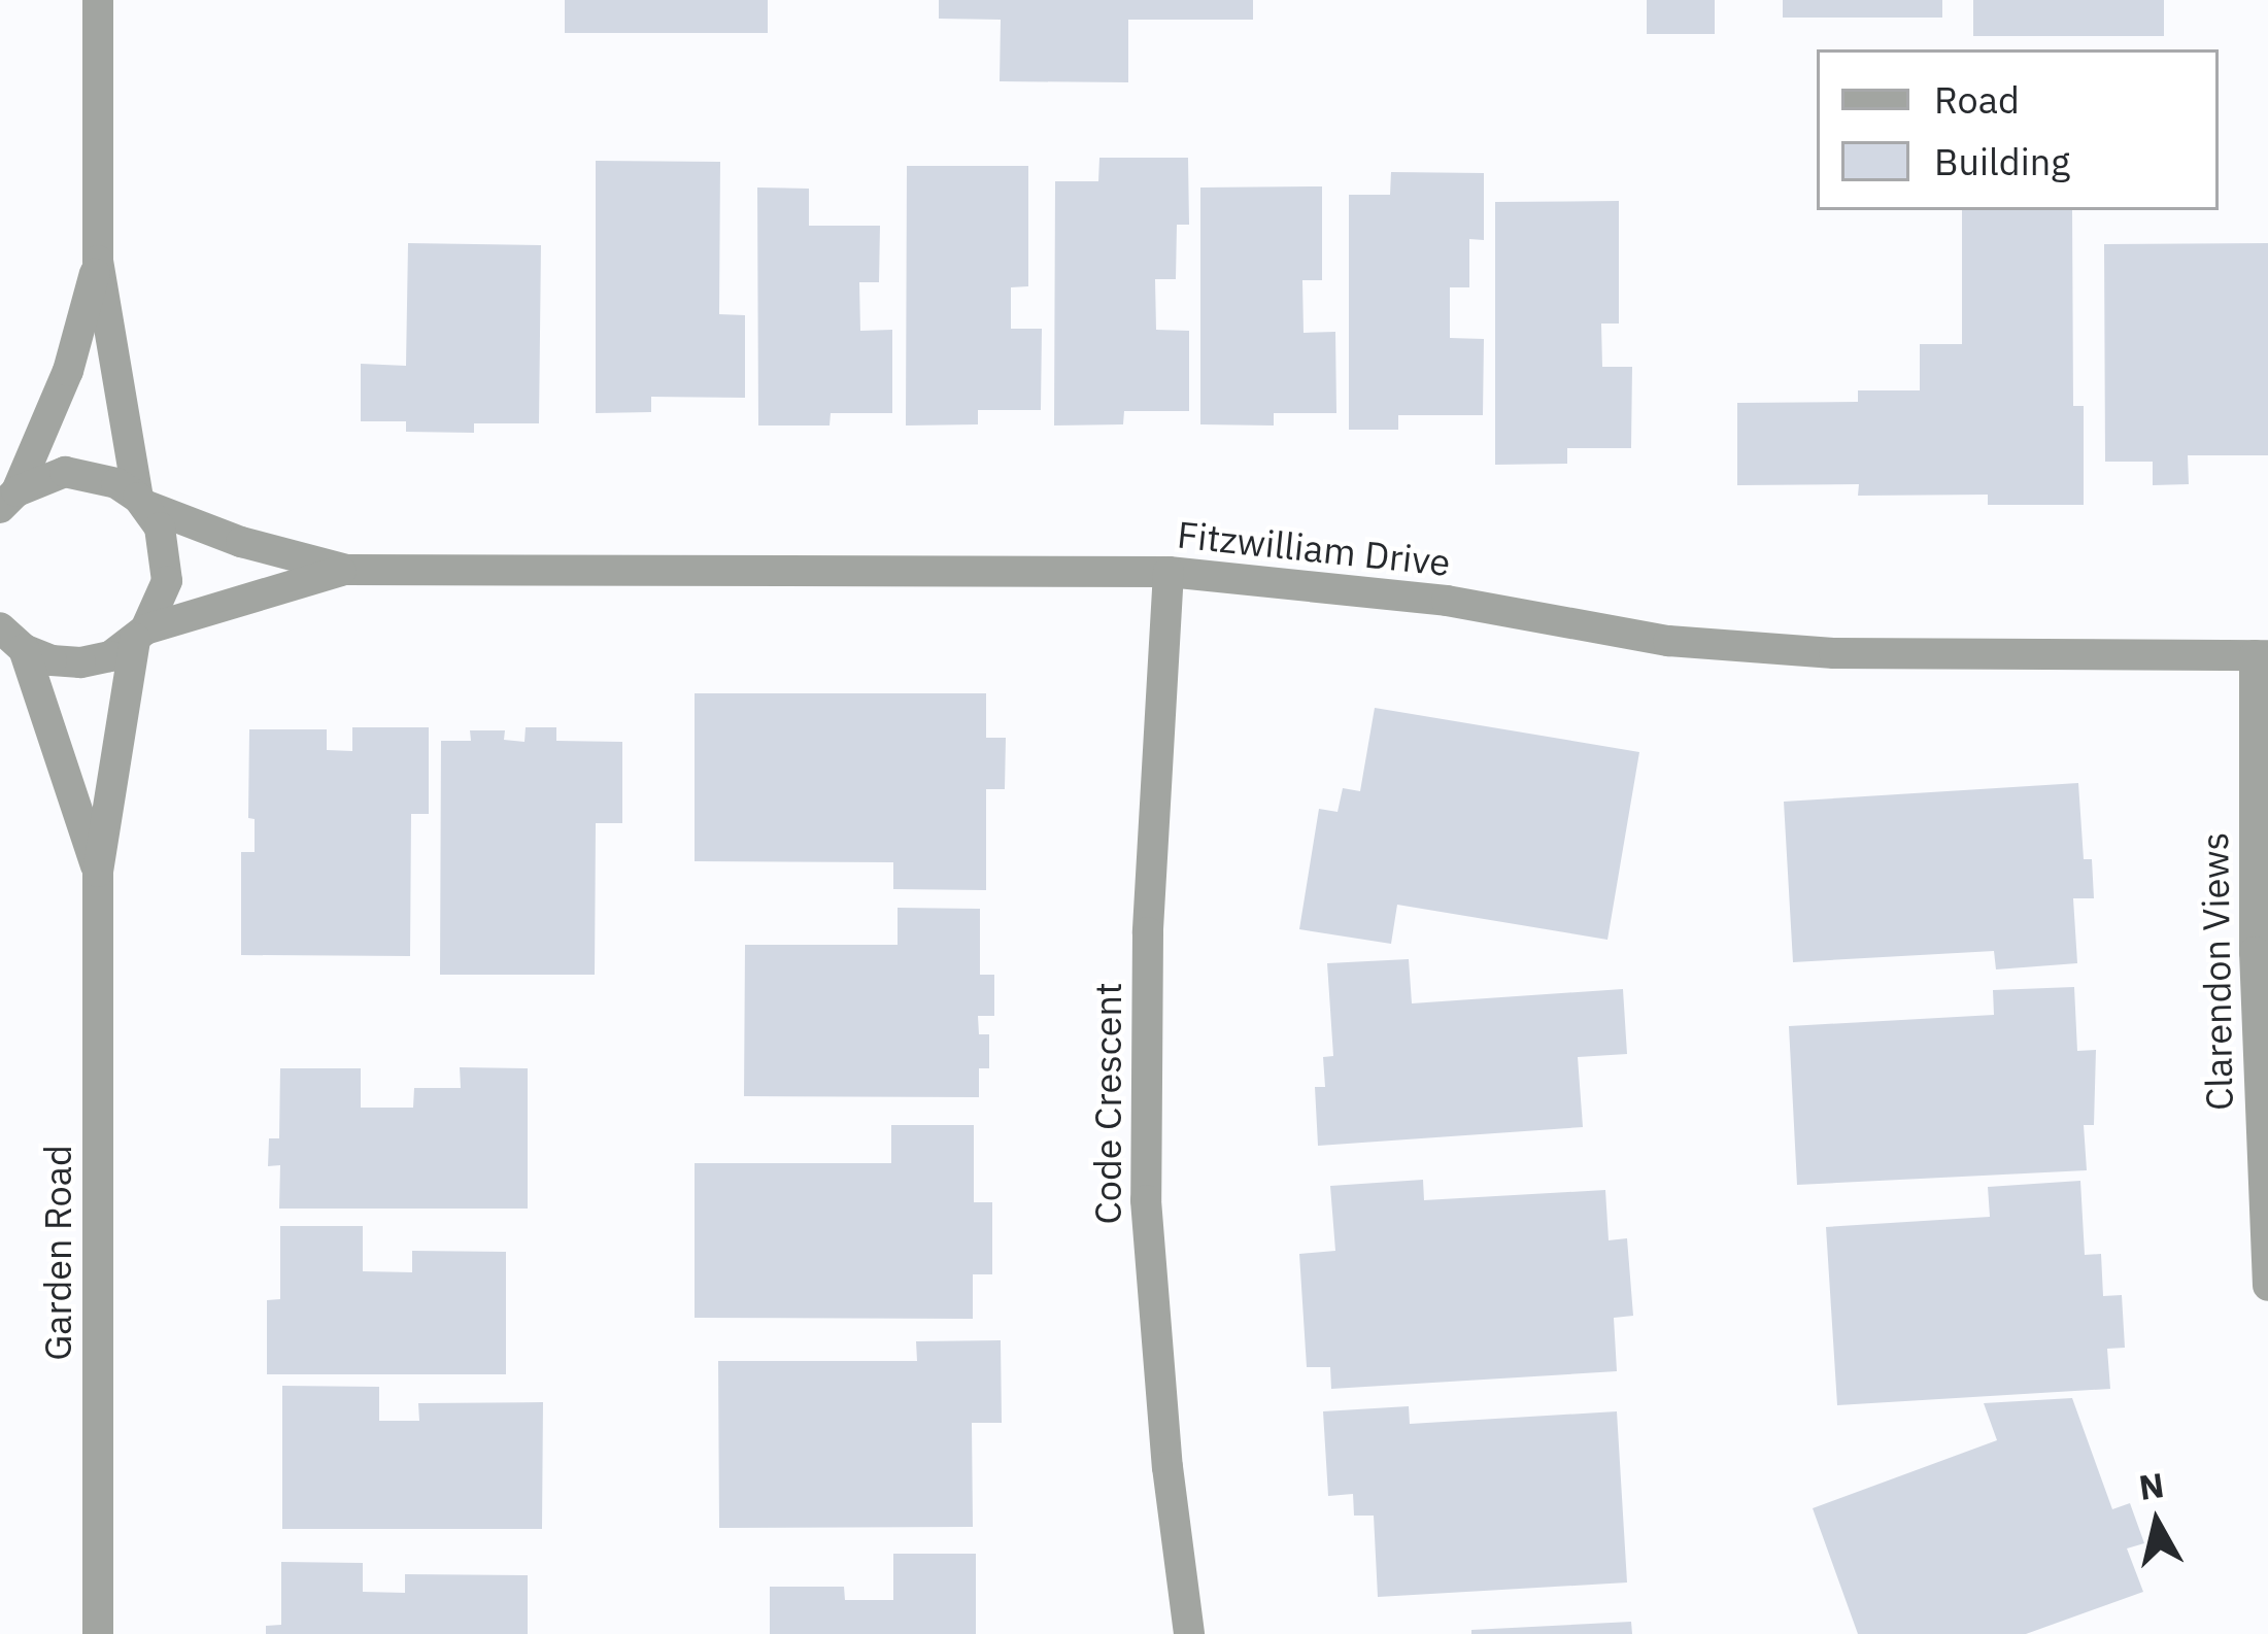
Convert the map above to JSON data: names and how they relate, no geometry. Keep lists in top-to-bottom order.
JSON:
{
  "streets": {
    "street": [
      "Fitzwilliam Drive",
      "Clarendon Views",
      "Code Crescent",
      "Garden Road"
    ]
  },
  "crossings": [
    ["Fitzwilliam Drive", "Clarendon Views"],
    ["Fitzwilliam Drive", "Code Crescent"],
    ["Fitzwilliam Drive", "Garden Road"]
  ],
  "legend": ["Road", "Building"],
  "north": "top"
}
